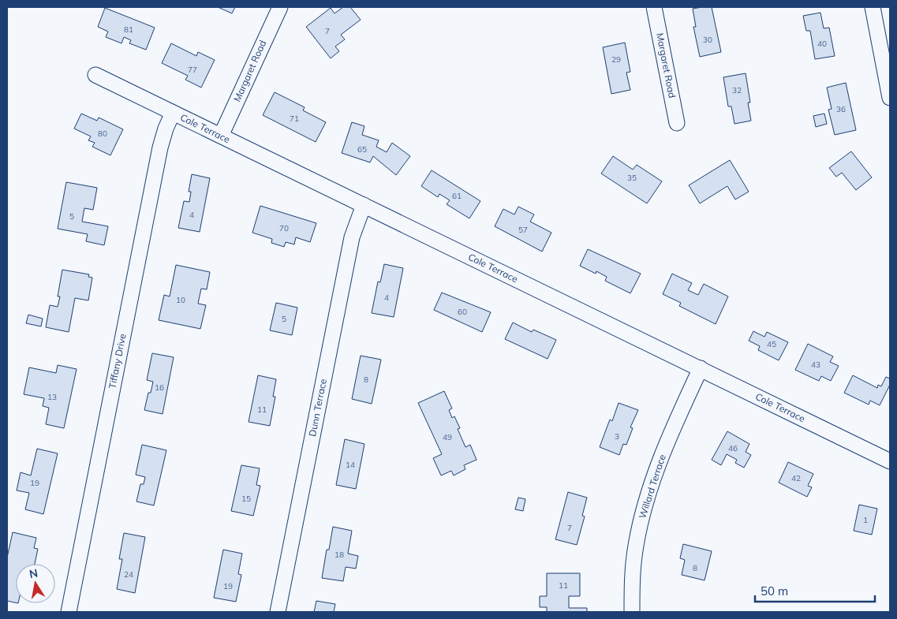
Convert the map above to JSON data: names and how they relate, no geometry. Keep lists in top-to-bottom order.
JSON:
{
  "streets": {
    "street": [
      "Margaret Road",
      "Cole Terrace",
      "Tiffany Drive",
      "Dunn Terrace",
      "Willard Terrace"
    ]
  },
  "crossings": [
    ["Margaret Road", "Cole Terrace"],
    ["Cole Terrace", "Tiffany Drive"],
    ["Cole Terrace", "Dunn Terrace"],
    ["Cole Terrace", "Willard Terrace"]
  ],
  "house_numbers": [
    "81",
    "7",
    "30",
    "40",
    "29",
    "77",
    "32",
    "36",
    "71",
    "80",
    "65",
    "35",
    "61",
    "4",
    "5",
    "70",
    "57",
    "4",
    "10",
    "60",
    "5",
    "45",
    "43",
    "8",
    "16",
    "13",
    "11",
    "3",
    "49",
    "46",
    "14",
    "42",
    "19",
    "15",
    "1",
    "7",
    "18",
    "8",
    "24",
    "11",
    "19"
  ],
  "scale_bar": "50 m",
  "north": "top"
}
